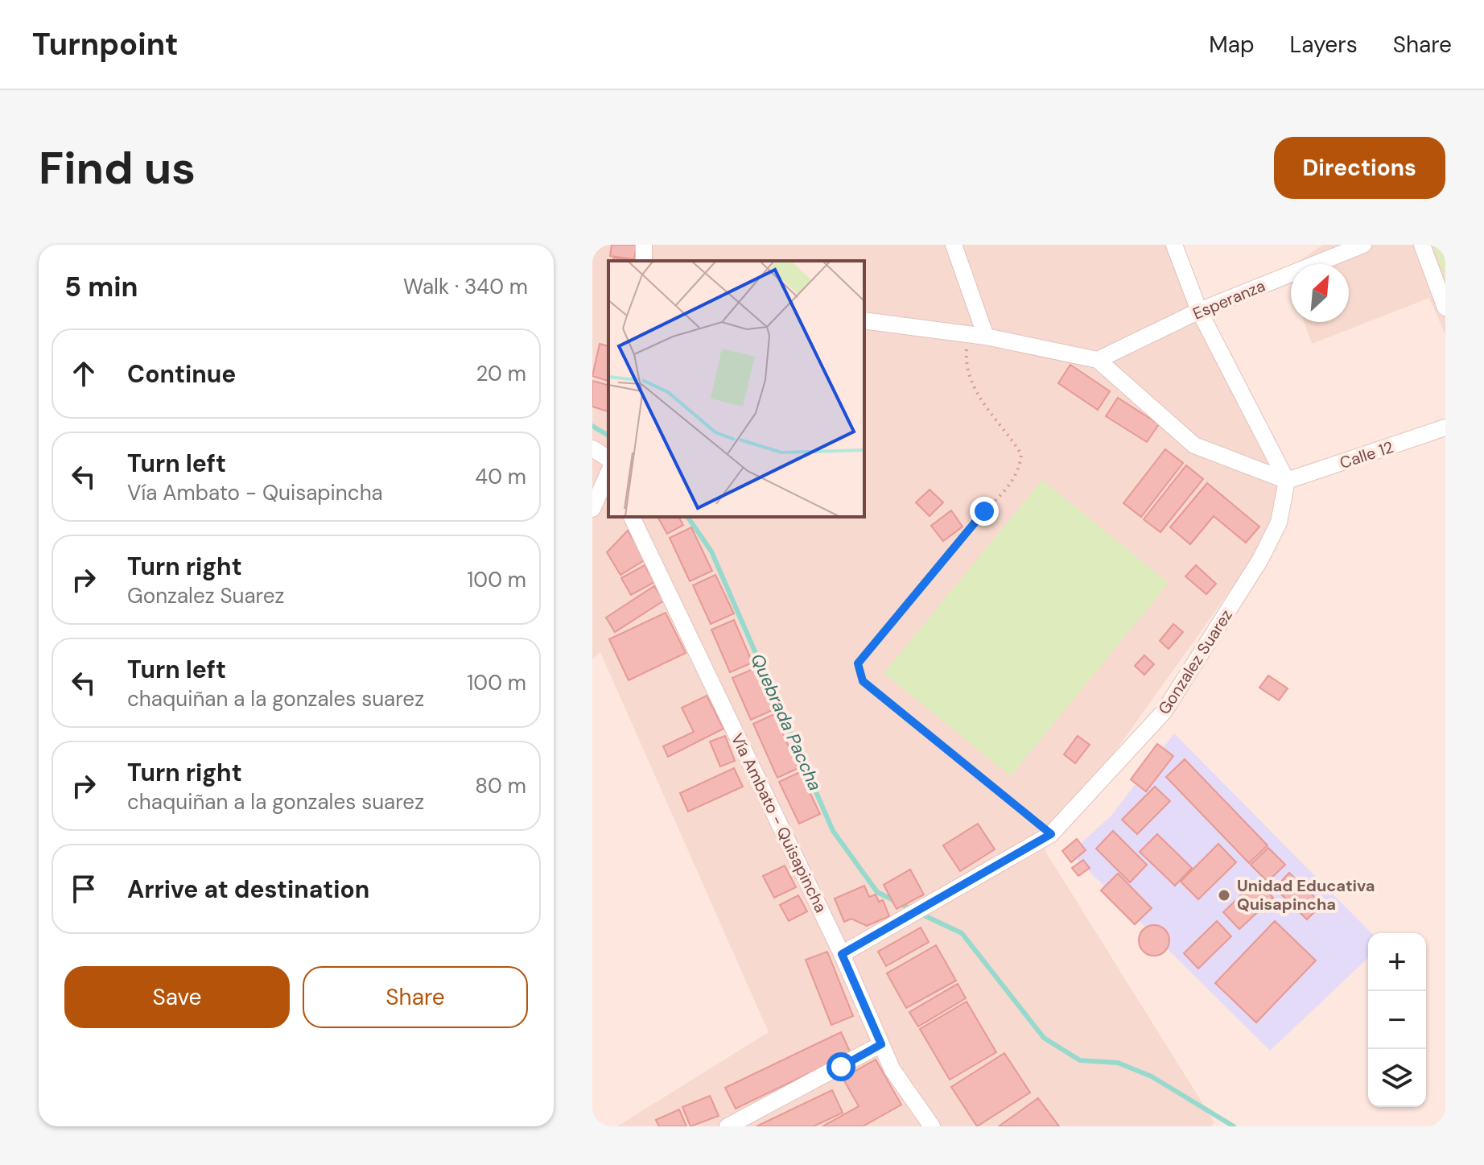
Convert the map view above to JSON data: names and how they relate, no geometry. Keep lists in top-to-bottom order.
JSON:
{
  "streets": {
    "street": [
      "Esperanza",
      "Calle 12",
      "Gonzalez Suarez",
      "Vía Ambato - Quisapincha"
    ]
  },
  "crossings": [
    ["Calle 12", "Gonzalez Suarez"],
    ["Gonzalez Suarez", "Vía Ambato - Quisapincha"]
  ],
  "water": ["Quebrada Paccha"],
  "places": ["Unidad Educativa Quisapincha"],
  "north": "top right",
  "page": {
    "header": "Turnpoint",
    "nav": ["Map", "Layers", "Share"],
    "buttons": [
      "Directions",
      ["Save", "Share"]
    ],
    "title": "Find us",
    "heading": ["5 min", "Walk · 340 m"],
    "list": [
      ["Continue", "20 m"],
      ["Turn left", "Vía Ambato - Quisapincha", "40 m"],
      ["Turn right", "Gonzalez Suarez", "100 m"],
      ["Turn left", "chaquiñan a la gonzales suarez", "100 m"],
      ["Turn right", "chaquiñan a la gonzales suarez", "80 m"],
      "Arrive at destination"
    ],
    "map_buttons": ["+", "−"]
  }
}
